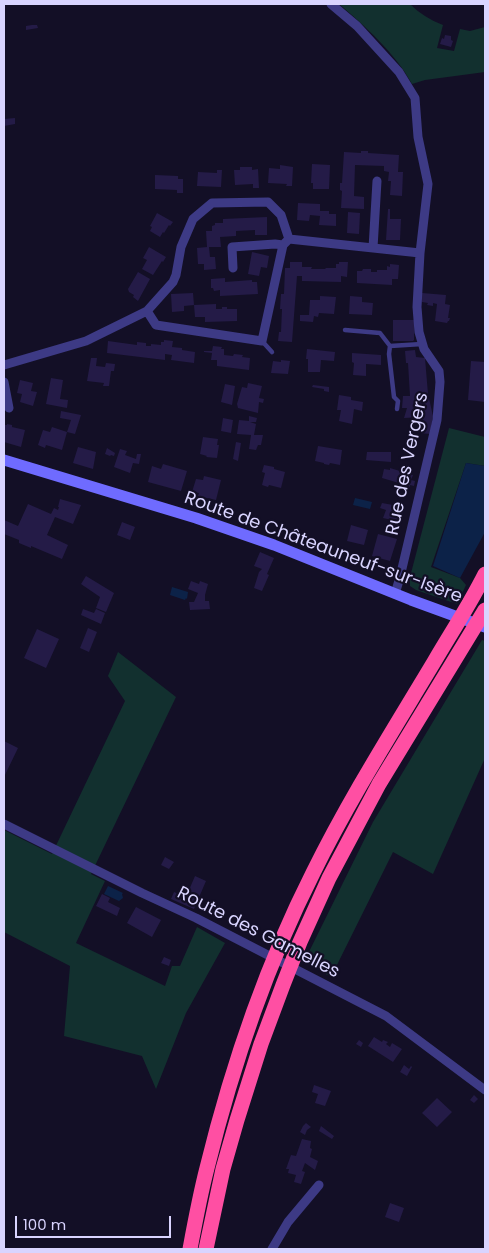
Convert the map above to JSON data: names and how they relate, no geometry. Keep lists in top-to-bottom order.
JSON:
{
  "streets": {
    "main road": ["Route de Châteauneuf-sur-Isère"],
    "street": ["Rue des Vergers", "Route des Gamelles"]
  },
  "crossings": [
    ["Rue des Vergers", "Route de Châteauneuf-sur-Isère"]
  ],
  "scale_bar": "100 m"
}
